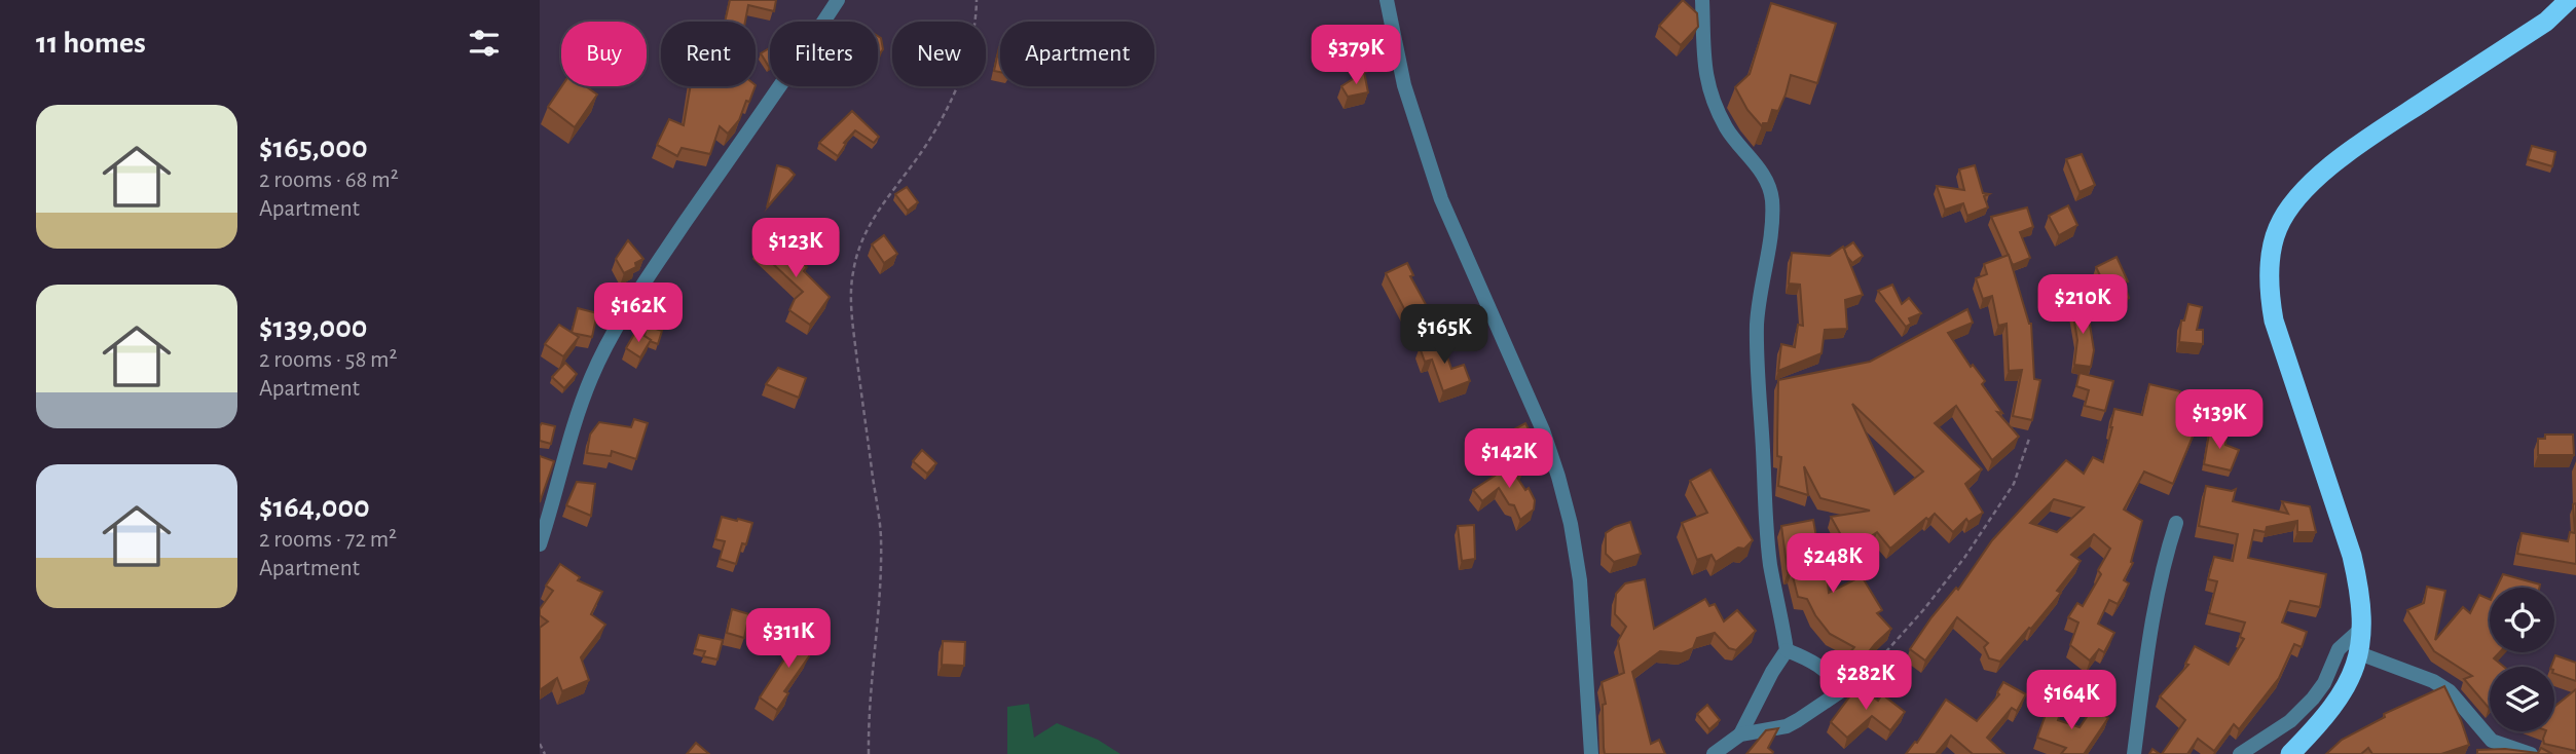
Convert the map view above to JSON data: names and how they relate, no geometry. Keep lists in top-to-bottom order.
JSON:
{
  "page": {
    "heading": "11 homes",
    "chip": [
      "Buy",
      "Rent",
      "Filters",
      "New",
      "Apartment"
    ],
    "price": [
      "$379K",
      "$123K",
      "$210K",
      "$162K",
      "$165K",
      "$139K",
      "$142K",
      "$248K",
      "$311K",
      "$282K",
      "$164K"
    ],
    "list": [
      {
        "name": "$165,000",
        "note": "2 rooms · 68 m² · Apartment"
      },
      {
        "name": "$139,000",
        "note": "2 rooms · 58 m² · Apartment"
      },
      {
        "name": "$164,000",
        "note": "2 rooms · 72 m² · Apartment"
      }
    ]
  }
}
